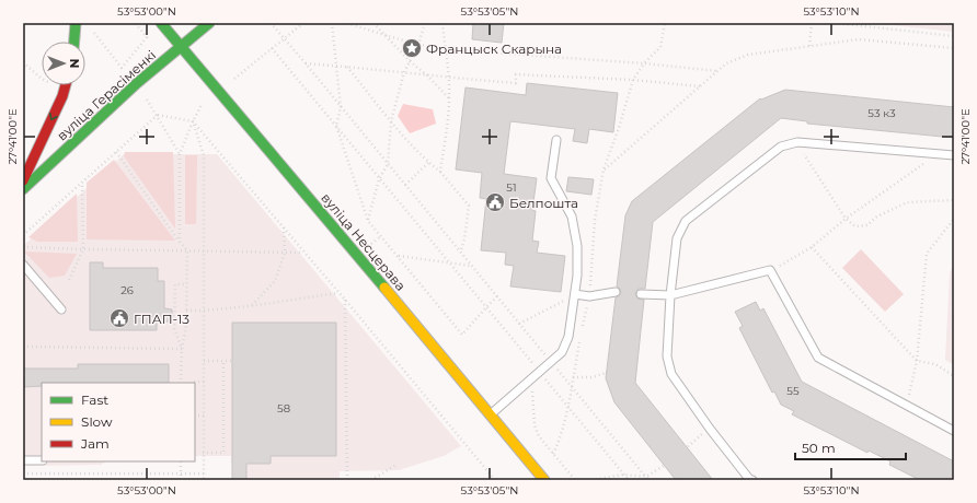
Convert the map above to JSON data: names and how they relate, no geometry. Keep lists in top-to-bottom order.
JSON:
{
  "streets": {
    "main road": ["вуліца Герасіменкі", "вуліца Несцерава"]
  },
  "crossings": [
    ["вуліца Герасіменкі", "вуліца Несцерава"]
  ],
  "places": {
    "place": ["Францыск Скарына"],
    "public building": ["Белпошта", "ГПАП-13"]
  },
  "house_numbers": [
    "53 к3",
    "51",
    "26",
    "55",
    "58"
  ],
  "legend": ["Fast", "Slow", "Jam"],
  "scale_bar": "50 m",
  "north": "right",
  "coordinates": [
    "53°53'00\"N",
    "53°53'05\"N",
    "53°53'10\"N",
    "27°41'00\"E"
  ]
}
